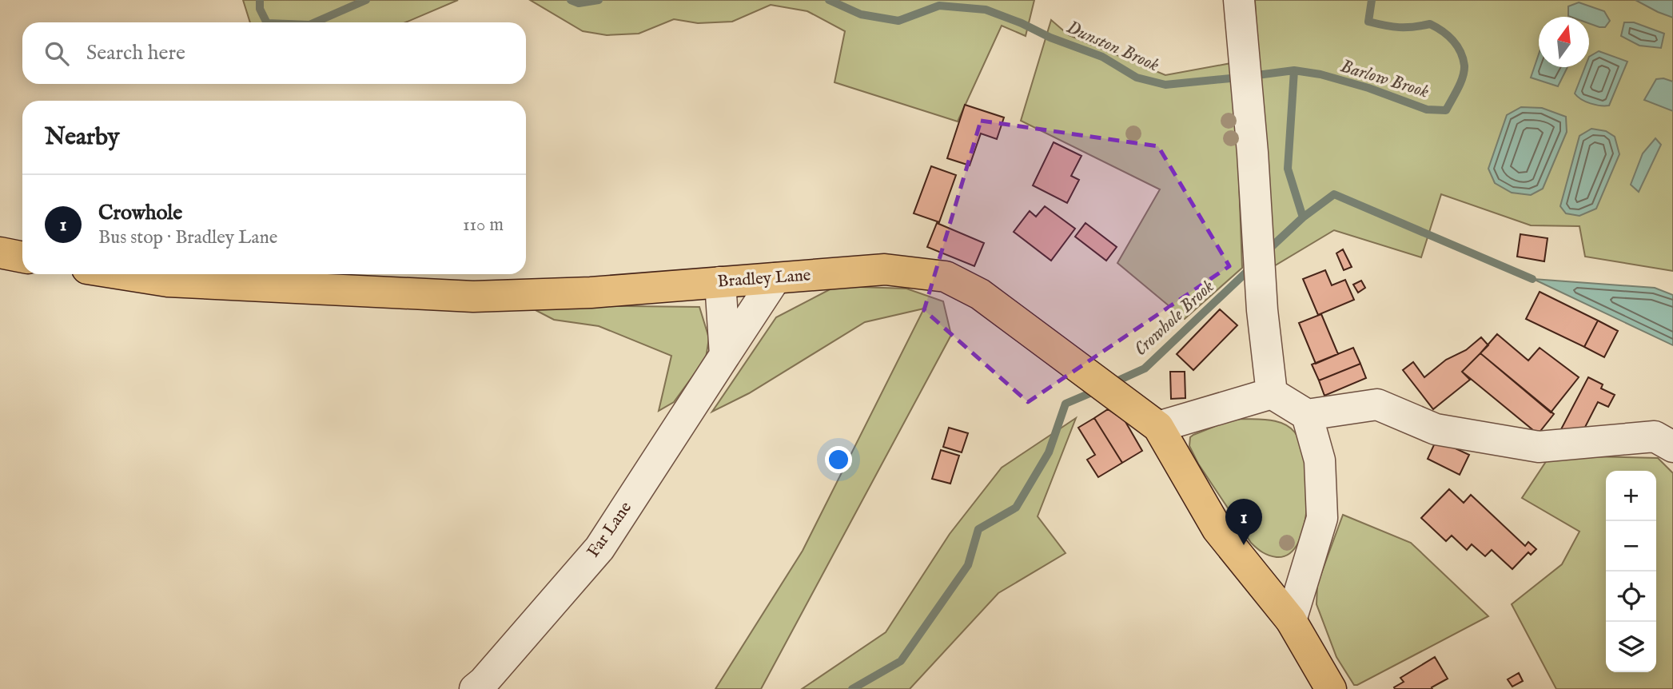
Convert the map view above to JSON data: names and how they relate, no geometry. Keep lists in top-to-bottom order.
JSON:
{
  "streets": {
    "main road": ["Bradley Lane"],
    "street": ["Far Lane"]
  },
  "crossings": [
    ["Bradley Lane", "Far Lane"]
  ],
  "water": ["Dunston Brook", "Barlow Brook", "Crowhole Brook"],
  "north": "top",
  "page": {
    "search": "Search here",
    "heading": "Nearby",
    "list": [
      {
        "mark": "1",
        "name": "Crowhole",
        "note": "Bus stop · Bradley Lane",
        "value": "110 m"
      }
    ],
    "map_buttons": ["+", "−"],
    "pins": "1"
  }
}
